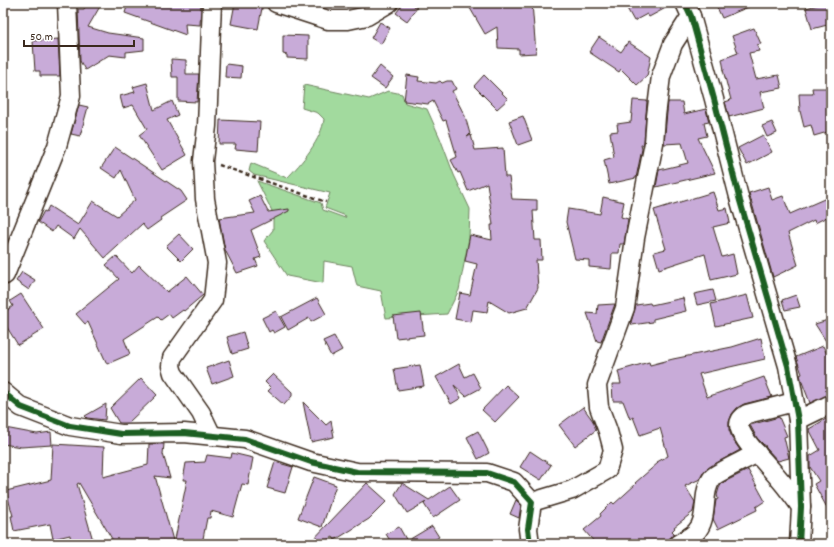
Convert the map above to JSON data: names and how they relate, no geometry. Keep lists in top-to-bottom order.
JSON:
{
  "scale_bar": "50 m"
}
